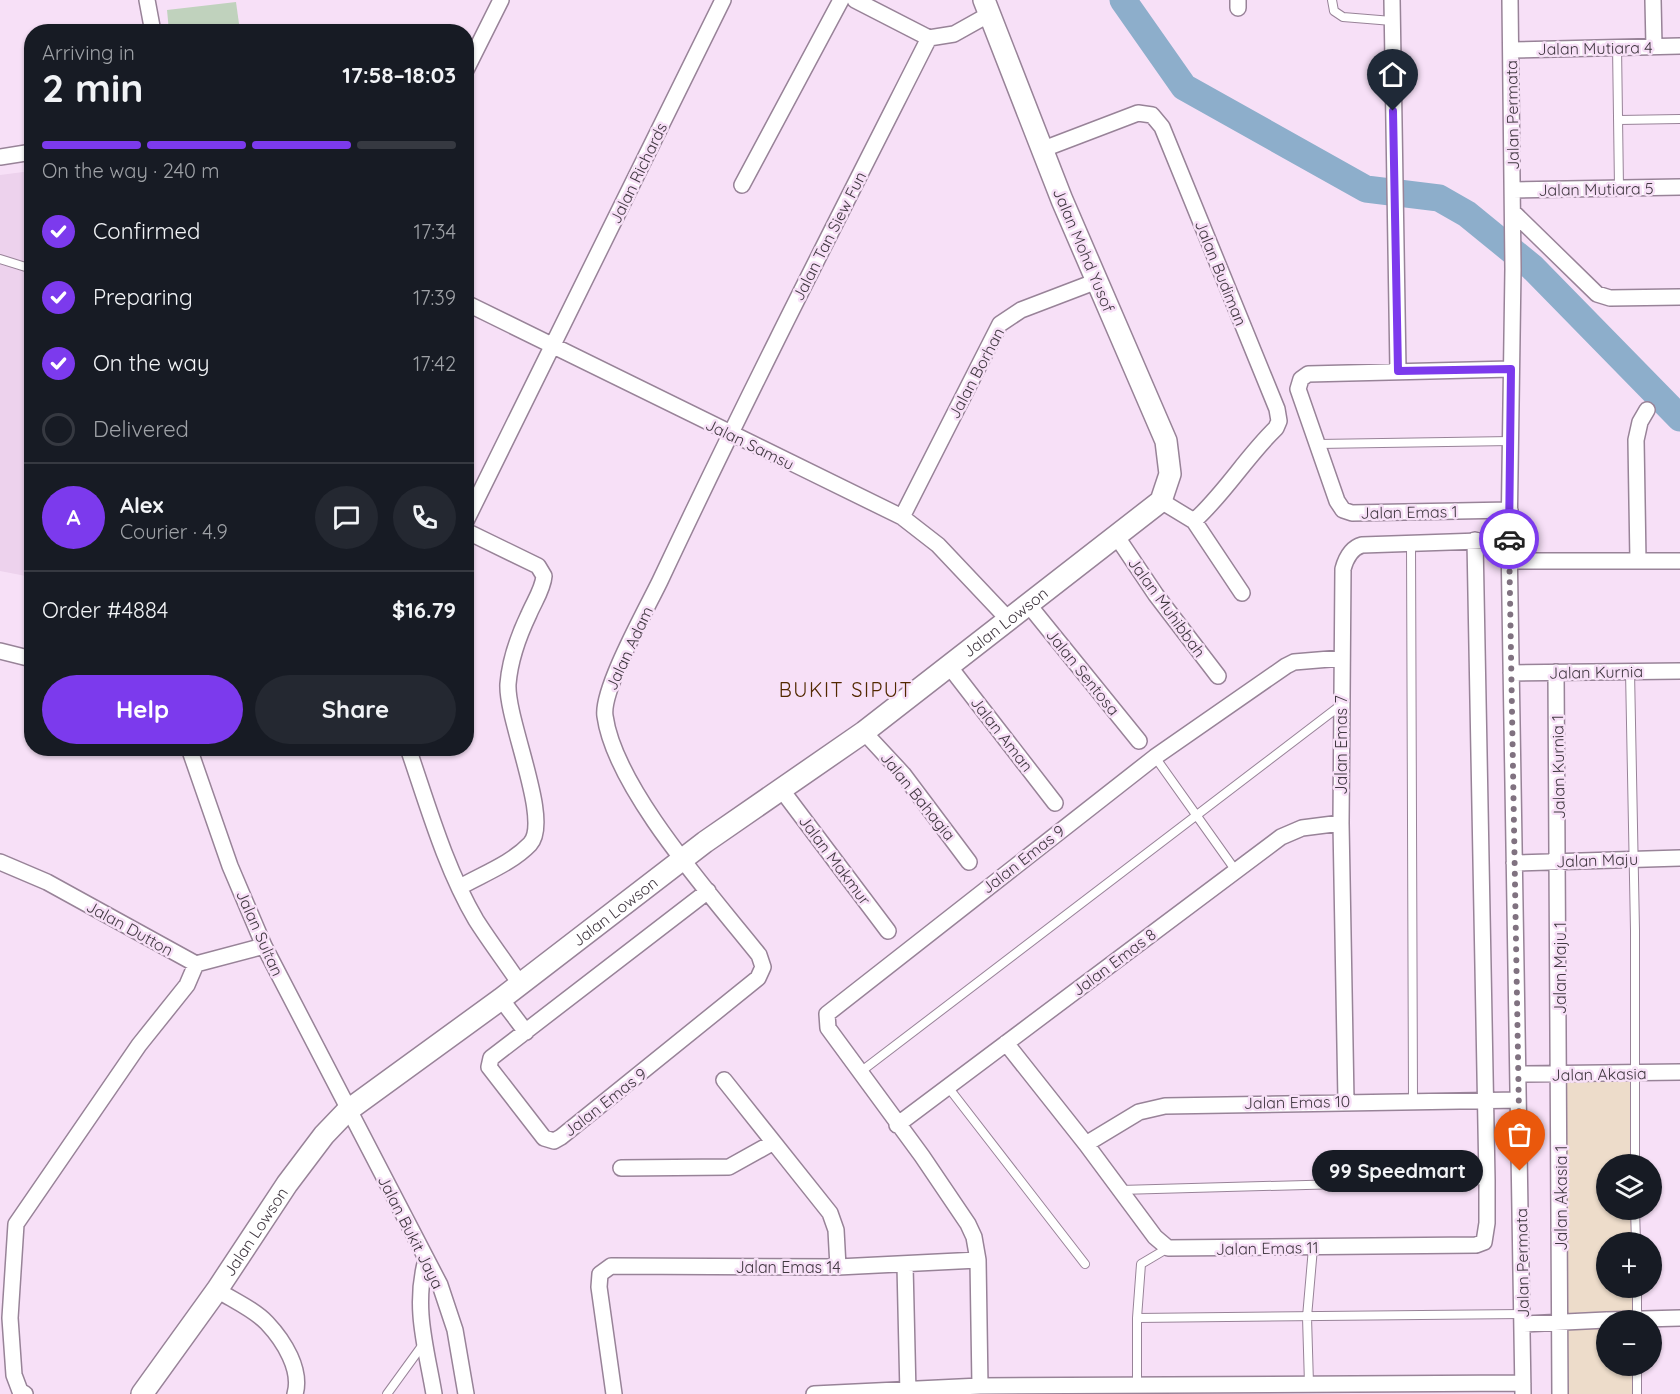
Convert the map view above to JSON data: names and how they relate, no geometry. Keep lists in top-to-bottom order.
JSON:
{
  "streets": {
    "street": [
      "Jalan Mutiara 4",
      "Jalan Permata",
      "Jalan Richards",
      "Jalan Mutiara 5",
      "Jalan Tan Siew Fun",
      "Jalan Mohd Yusof",
      "Jalan Budiman",
      "Jalan Borhan",
      "Jalan Samsu",
      "Jalan Emas 1",
      "Jalan Muhibbah",
      "Jalan Lowson",
      "Jalan Adam",
      "Jalan Sentosa",
      "Jalan Kurnia",
      "Jalan Aman",
      "Jalan Emas 7",
      "Jalan Kurnia 1",
      "Jalan Bahagia",
      "Jalan Emas 9",
      "Jalan Makmur",
      "Jalan Maju",
      "Jalan Dutton",
      "Jalan Sultan",
      "Jalan Emas 8",
      "Jalan Maju 1",
      "Jalan Akasia",
      "Jalan Emas 10",
      "Jalan Akasia 1",
      "Jalan Bukit Jaya",
      "Jalan Emas 11",
      "Jalan Emas 14"
    ]
  },
  "crossings": [
    ["Jalan Mutiara 4", "Jalan Permata"],
    ["Jalan Permata", "Jalan Mutiara 5"],
    ["Jalan Permata", "Jalan Emas 1"],
    ["Jalan Permata", "Jalan Kurnia"],
    ["Jalan Permata", "Jalan Emas 7"],
    ["Jalan Permata", "Jalan Maju"],
    ["Jalan Permata", "Jalan Akasia"],
    ["Jalan Permata", "Jalan Emas 10"],
    ["Jalan Richards", "Jalan Samsu"],
    ["Jalan Tan Siew Fun", "Jalan Samsu"],
    ["Jalan Tan Siew Fun", "Jalan Adam"],
    ["Jalan Mohd Yusof", "Jalan Budiman"],
    ["Jalan Mohd Yusof", "Jalan Borhan"],
    ["Jalan Mohd Yusof", "Jalan Lowson"],
    ["Jalan Borhan", "Jalan Samsu"],
    ["Jalan Samsu", "Jalan Lowson"],
    ["Jalan Samsu", "Jalan Adam"],
    ["Jalan Muhibbah", "Jalan Lowson"],
    ["Jalan Lowson", "Jalan Adam"],
    ["Jalan Lowson", "Jalan Sentosa"],
    ["Jalan Lowson", "Jalan Aman"],
    ["Jalan Lowson", "Jalan Bahagia"],
    ["Jalan Lowson", "Jalan Emas 9"],
    ["Jalan Lowson", "Jalan Makmur"],
    ["Jalan Lowson", "Jalan Sultan"],
    ["Jalan Lowson", "Jalan Bukit Jaya"],
    ["Jalan Adam", "Jalan Emas 9"],
    ["Jalan Kurnia", "Jalan Kurnia 1"],
    ["Jalan Emas 7", "Jalan Emas 9"],
    ["Jalan Emas 7", "Jalan Emas 8"],
    ["Jalan Emas 7", "Jalan Emas 10"],
    ["Jalan Emas 7", "Jalan Emas 11"],
    ["Jalan Kurnia 1", "Jalan Maju"],
    ["Jalan Kurnia 1", "Jalan Maju 1"],
    ["Jalan Emas 9", "Jalan Emas 8"],
    ["Jalan Emas 9", "Jalan Emas 14"],
    ["Jalan Maju", "Jalan Maju 1"],
    ["Jalan Sultan", "Jalan Bukit Jaya"],
    ["Jalan Maju 1", "Jalan Akasia"],
    ["Jalan Maju 1", "Jalan Akasia 1"],
    ["Jalan Akasia", "Jalan Akasia 1"],
    ["Jalan Emas 10", "Jalan Emas 11"]
  ],
  "districts": ["BUKIT SIPUT"],
  "places": ["99 Speedmart"],
  "page": {
    "heading": ["2 min", "Arriving in", "17:58–18:03"],
    "panel": [
      "Alex",
      "Courier · 4.9",
      "Order #4884",
      "$16.79"
    ],
    "bar": "On the way · 240 m",
    "list": [
      ["Confirmed", "17:34"],
      ["Preparing", "17:39"],
      ["On the way", "17:42"],
      "Delivered"
    ],
    "round": "A",
    "buttons": ["Help", "Share"],
    "bubble": "99 Speedmart",
    "map_buttons": ["+", "−"]
  }
}
